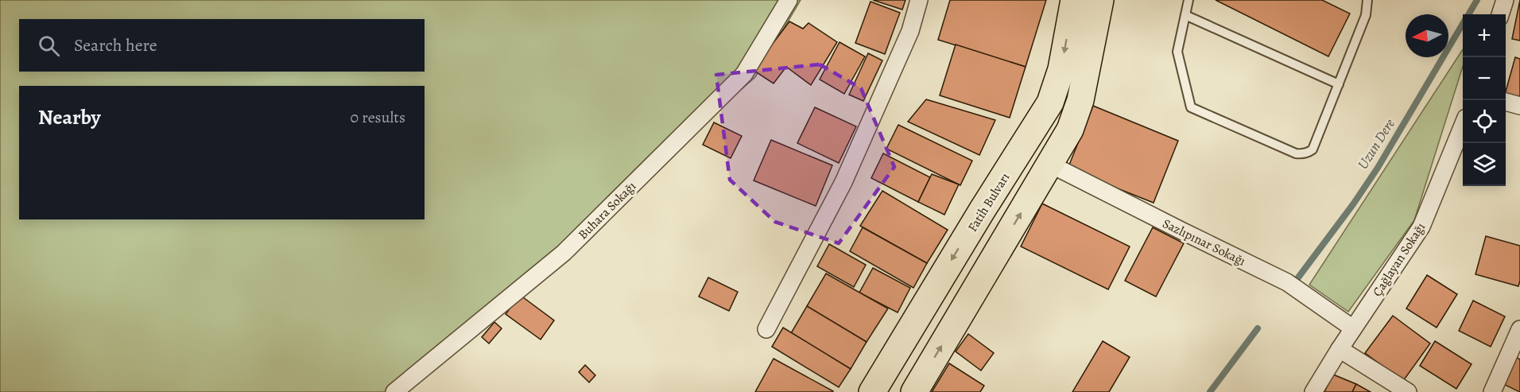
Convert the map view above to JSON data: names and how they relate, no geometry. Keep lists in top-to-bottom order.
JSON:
{
  "streets": {
    "main road": ["Fatih Bulvarı"],
    "street": ["Buhara Sokağı", "Sazlıpınar Sokağı", "Çağlayan Sokağı"]
  },
  "crossings": [
    ["Sazlıpınar Sokağı", "Çağlayan Sokağı"]
  ],
  "water": ["Uzun Dere"],
  "north": "left",
  "page": {
    "map_buttons": ["+", "−"],
    "search": "Search here",
    "heading": ["Nearby", "0 results"]
  }
}
